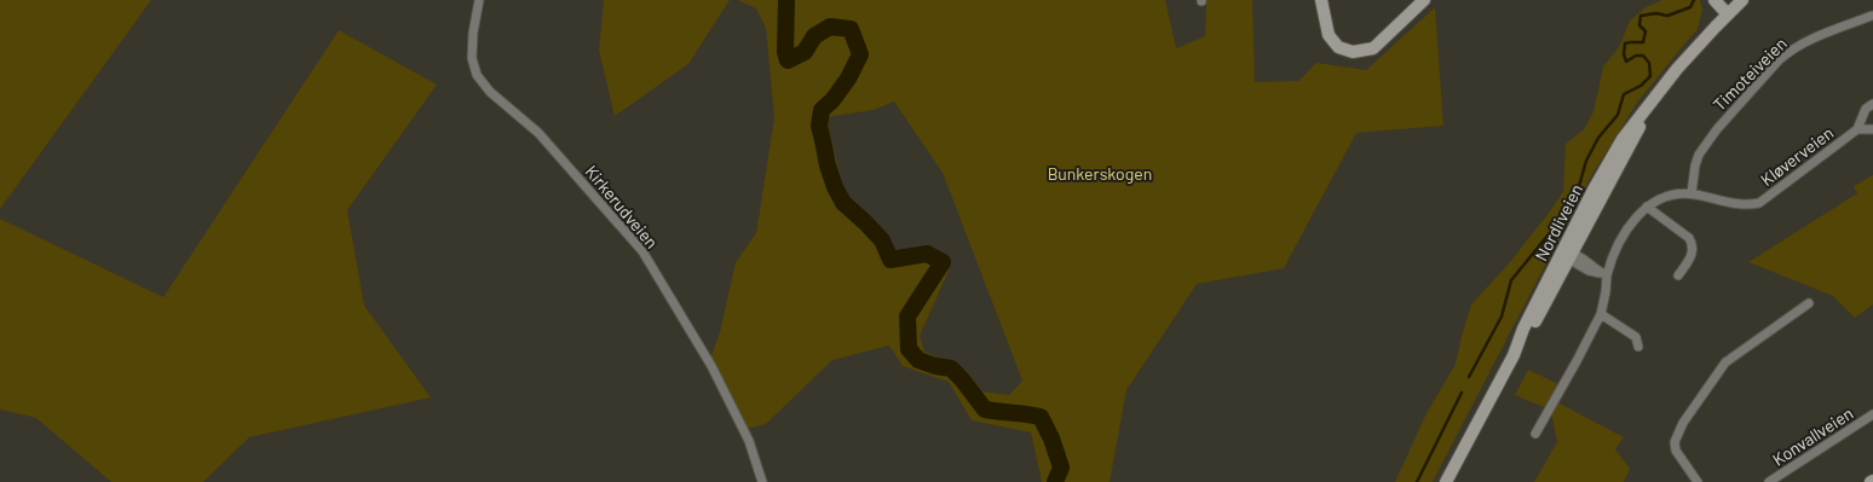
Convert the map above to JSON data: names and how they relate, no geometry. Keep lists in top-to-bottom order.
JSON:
{
  "streets": {
    "main road": ["Nordliveien"],
    "street": [
      "Timoteiveien",
      "Kløverveien",
      "Kirkerudveien",
      "Konvallveien"
    ]
  },
  "crossings": [
    ["Timoteiveien", "Kløverveien"]
  ],
  "parks": ["Bunkerskogen"]
}
